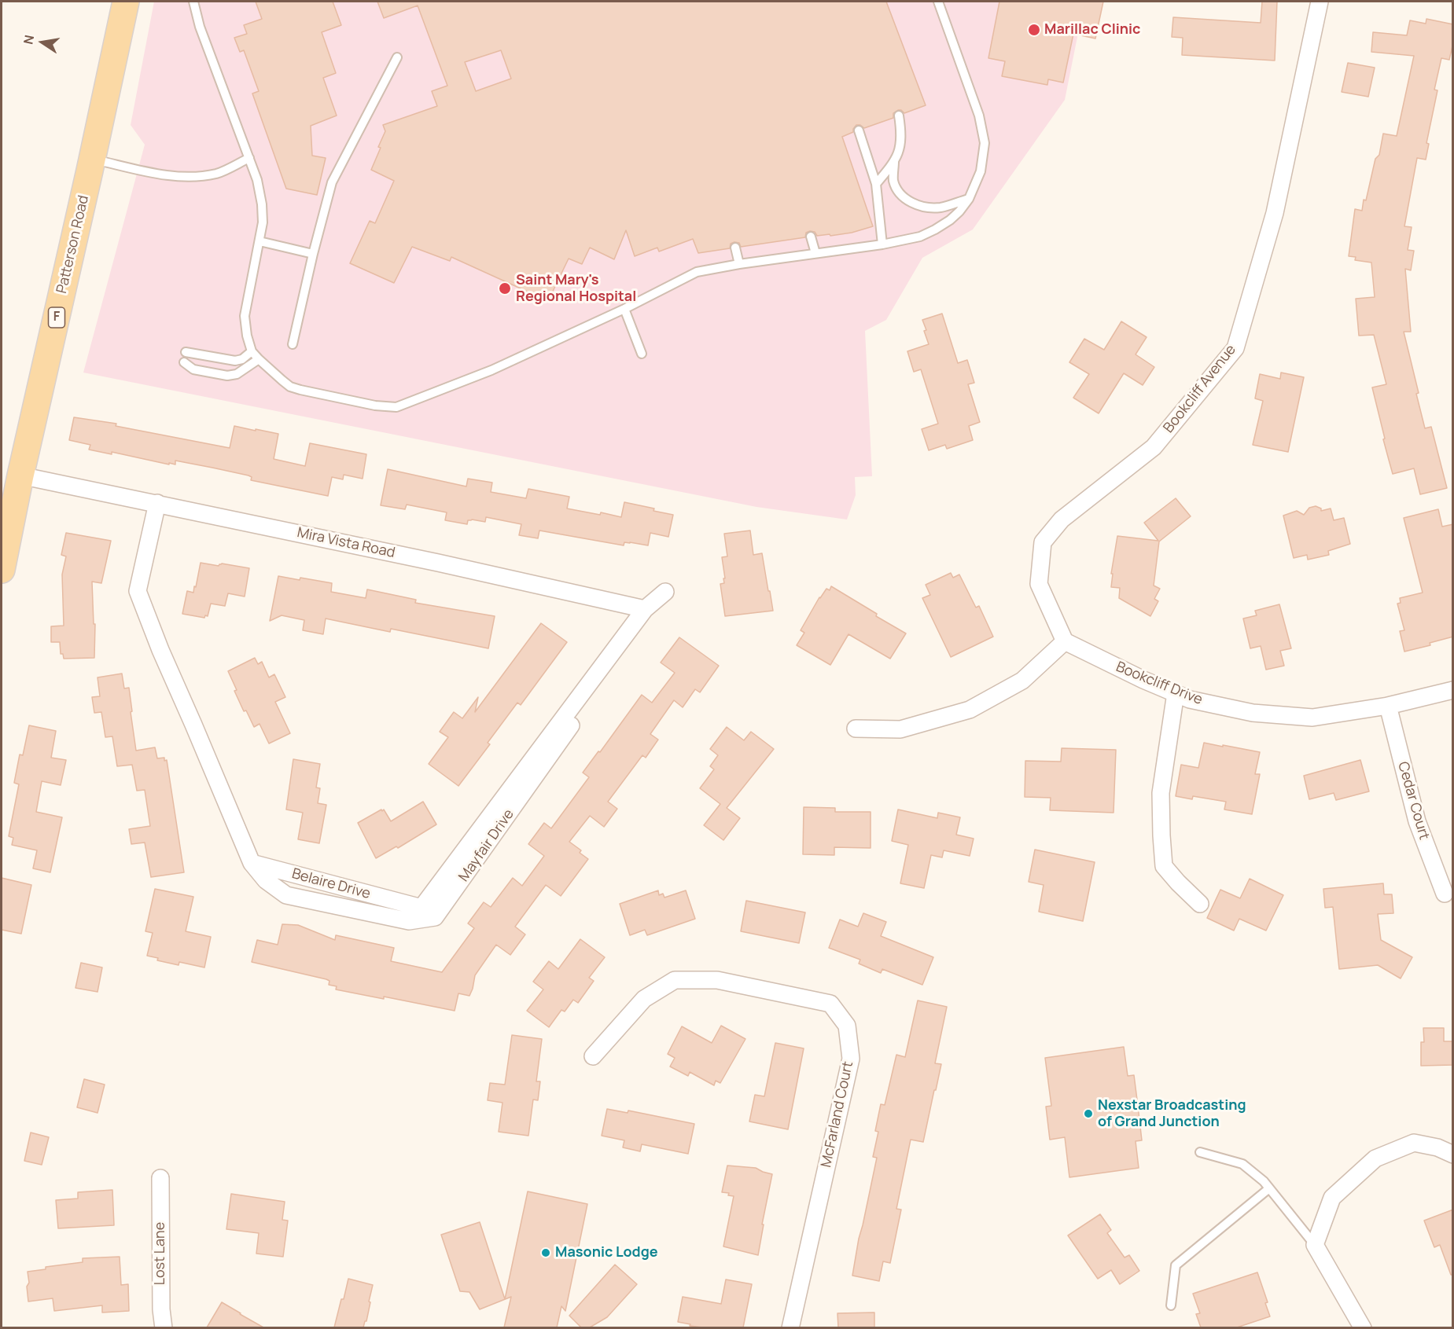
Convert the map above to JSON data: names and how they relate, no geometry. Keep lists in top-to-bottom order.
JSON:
{
  "streets": {
    "main road": ["Patterson Road", "F"],
    "street": [
      "Bookcliff Avenue",
      "Mira Vista Road",
      "Bookcliff Drive",
      "Cedar Court",
      "Belaire Drive",
      "McFarland Court",
      "Lost Lane"
    ]
  },
  "crossings": [
    ["Patterson Road", "Mira Vista Road"],
    ["Bookcliff Avenue", "Bookcliff Drive"],
    ["Mira Vista Road", "Belaire Drive"],
    ["Bookcliff Drive", "Cedar Court"]
  ],
  "places": [
    "Marillac Clinic",
    "Saint Mary's Regional Hospital",
    "Nexstar Broadcasting of Grand Junction",
    "Masonic Lodge"
  ],
  "north": "left"
}
